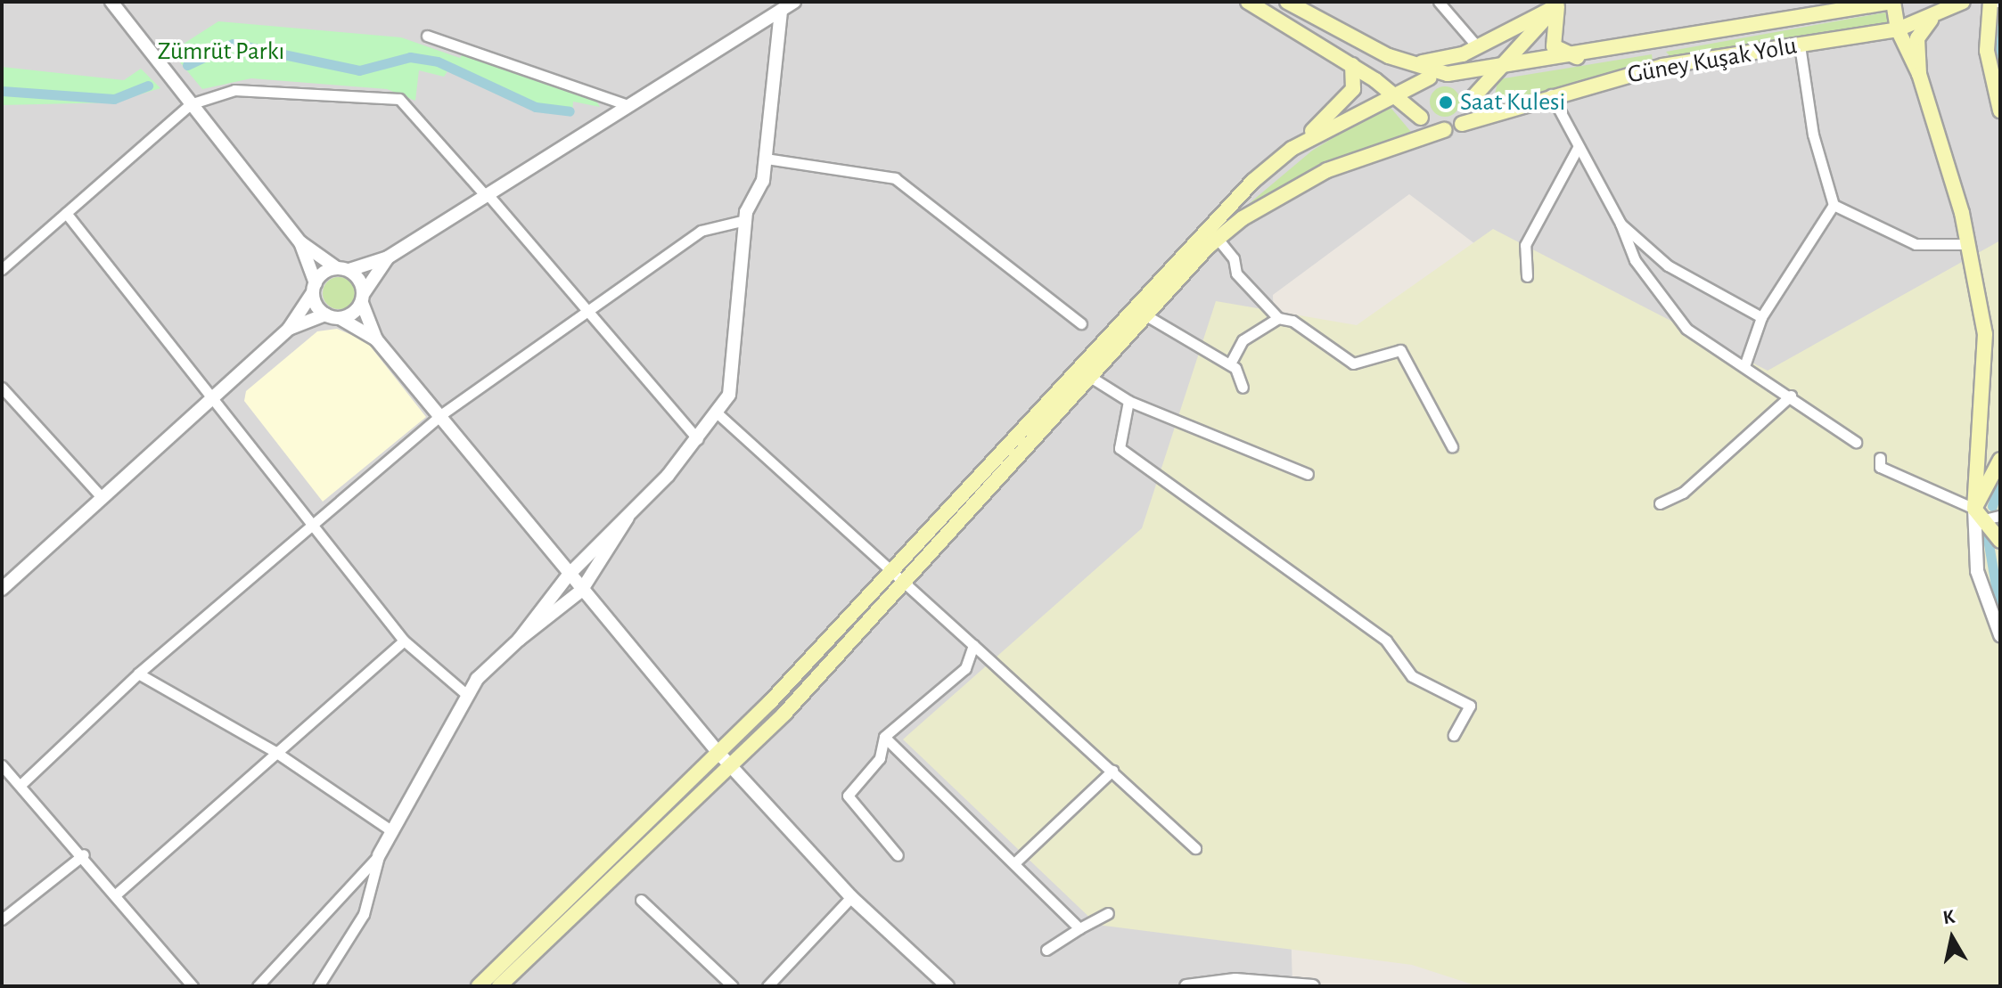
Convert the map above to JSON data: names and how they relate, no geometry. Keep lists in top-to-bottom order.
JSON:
{
  "streets": {
    "main road": ["Güney Kuşak Yolu"]
  },
  "parks": ["Zümrüt Parkı"],
  "places": ["Saat Kulesi"],
  "north": "top"
}
